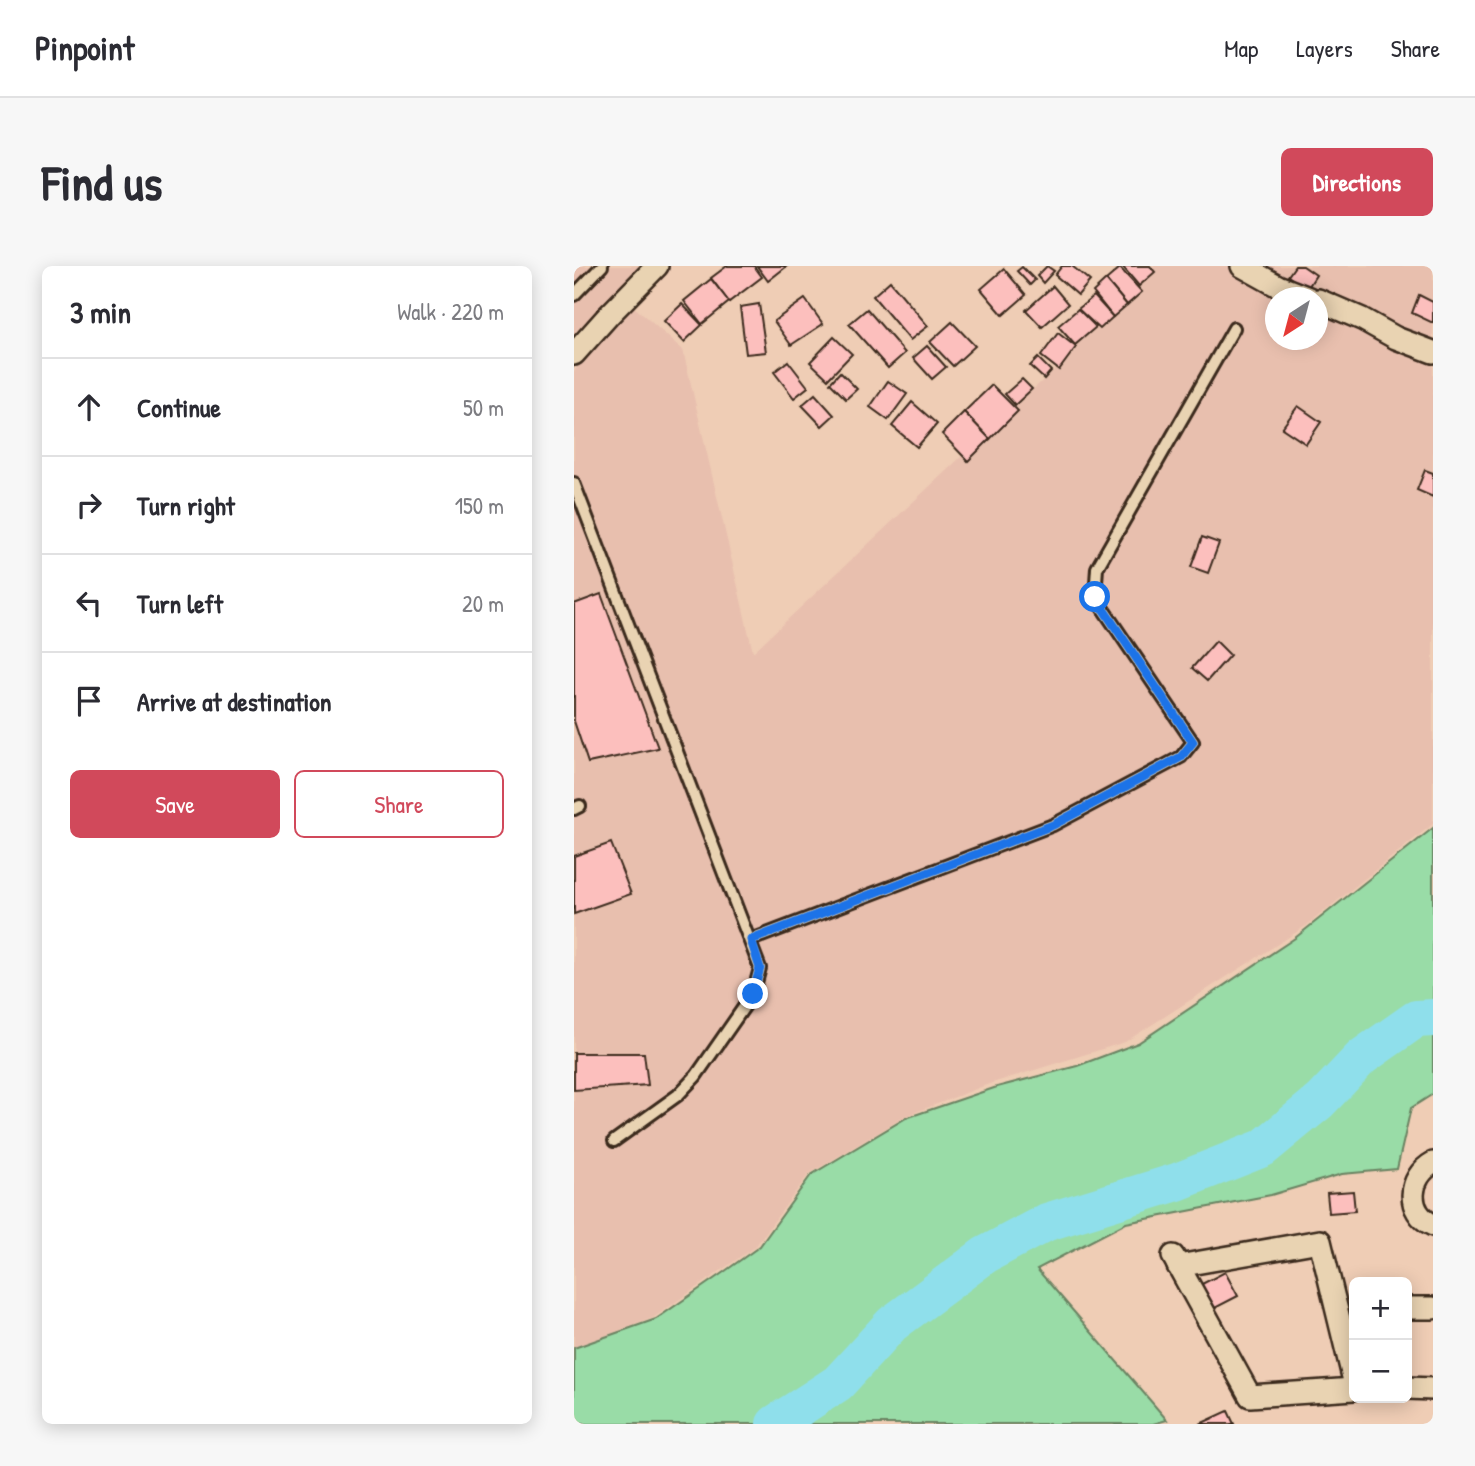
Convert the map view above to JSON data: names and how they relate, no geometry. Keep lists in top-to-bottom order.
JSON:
{
  "north": "bottom left",
  "page": {
    "header": "Pinpoint",
    "nav": ["Map", "Layers", "Share"],
    "buttons": [
      "Directions",
      ["Save", "Share"]
    ],
    "title": "Find us",
    "heading": ["3 min", "Walk · 220 m"],
    "list": [
      ["Continue", "50 m"],
      ["Turn right", "150 m"],
      ["Turn left", "20 m"],
      "Arrive at destination"
    ],
    "map_buttons": ["+", "−"]
  }
}
